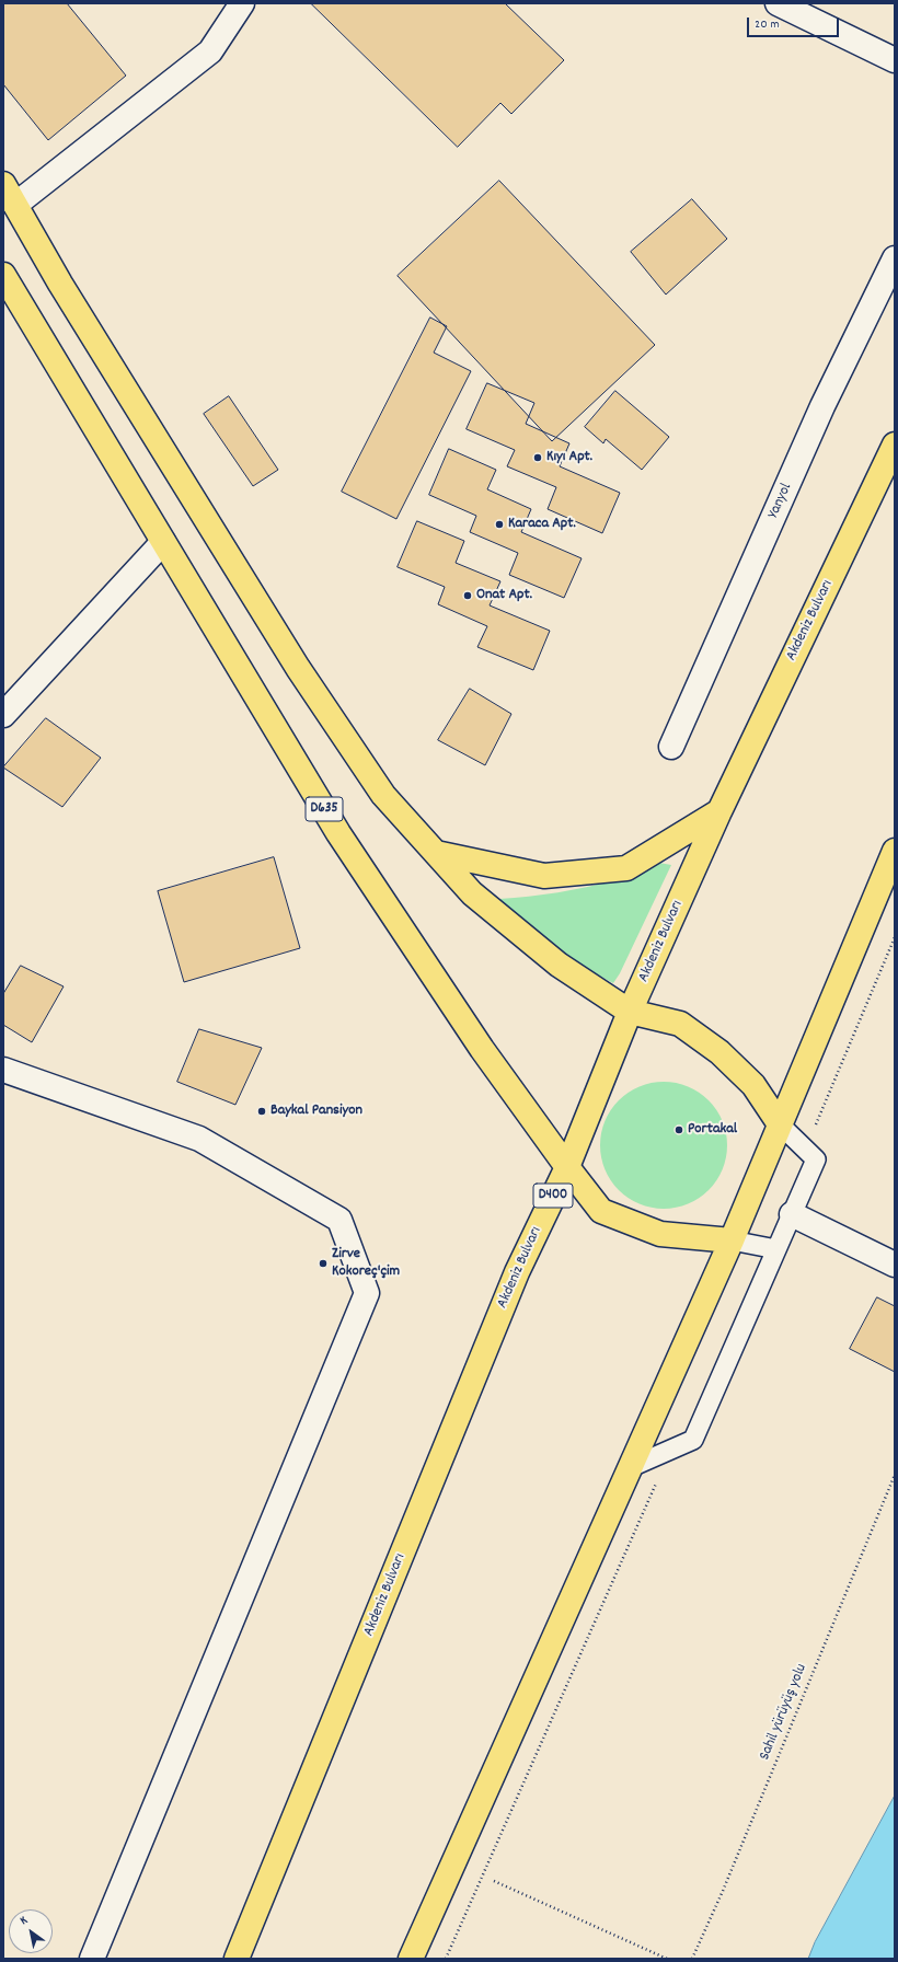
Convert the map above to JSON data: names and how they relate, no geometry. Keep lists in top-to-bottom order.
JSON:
{
  "streets": {
    "highway": ["Akdeniz Bulvarı", "D635", "D400"],
    "street": ["Yanyol"],
    "path": ["Sahil yürüyüş yolu"]
  },
  "crossings": [
    ["Akdeniz Bulvarı", "D635"]
  ],
  "places": [
    "Kıyı Apt.",
    "Karaca Apt.",
    "Onat Apt.",
    "Baykal Pansiyon",
    "Portakal",
    "Zirve Kokoreç'çim"
  ],
  "scale_bar": "20 m",
  "north": "top left"
}
